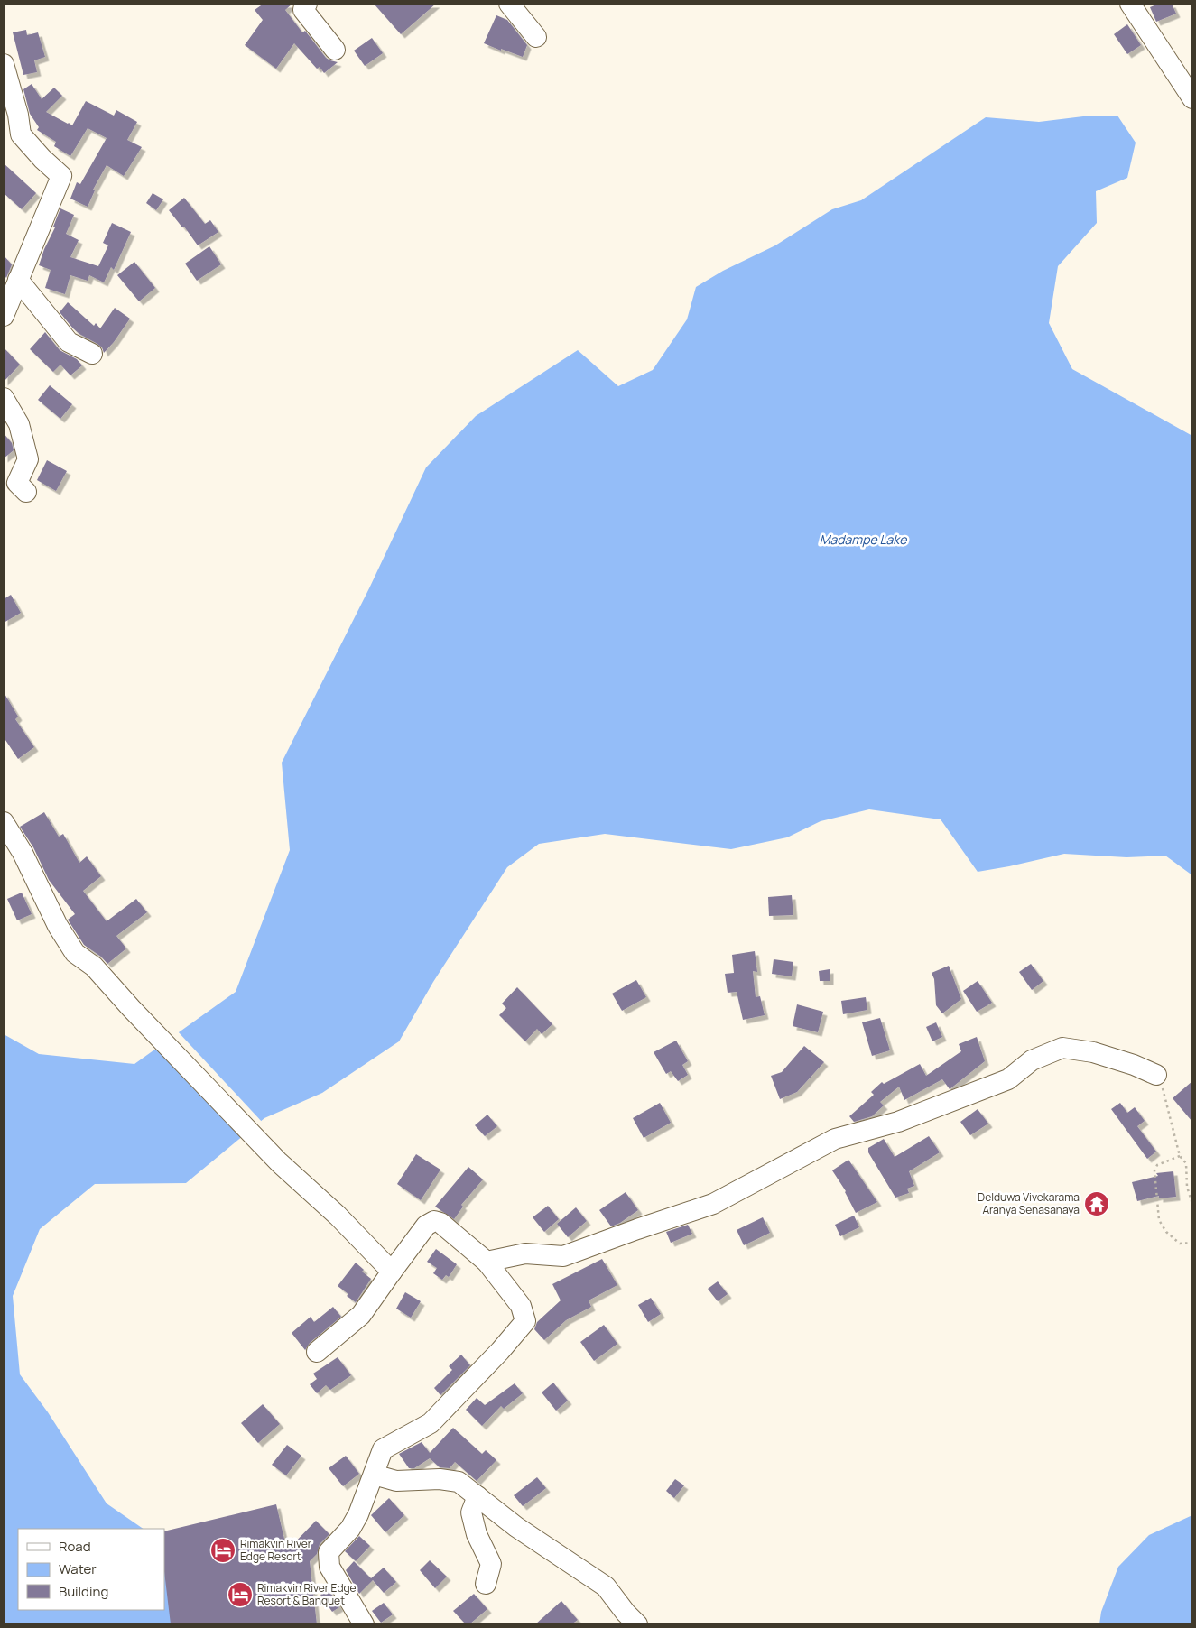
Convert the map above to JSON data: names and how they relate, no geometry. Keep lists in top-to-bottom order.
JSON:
{
  "water": ["Madampe Lake"],
  "places": {
    "temple": ["Delduwa Vivekarama Aranya Senasanaya"],
    "hotel": ["Rimakvin River Edge Resort", "Rimakvin River Edge Resort & Banquet"]
  },
  "legend": ["Road", "Water", "Building"]
}
